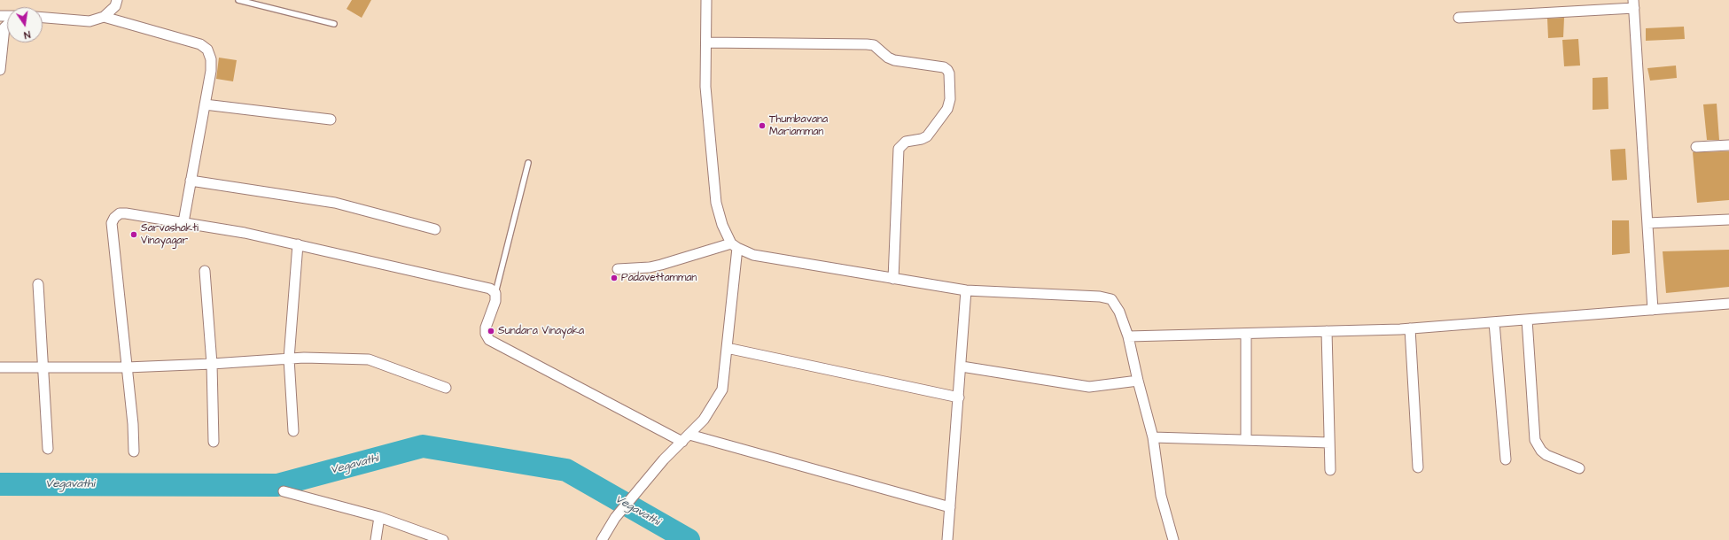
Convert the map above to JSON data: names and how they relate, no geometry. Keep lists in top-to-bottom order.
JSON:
{
  "water": ["Vegavathi"],
  "places": [
    "Thumbavana Mariamman",
    "Sarvashakti Vinayagar",
    "Padavettamman",
    "Sundara Vinayaka"
  ],
  "north": "bottom"
}
